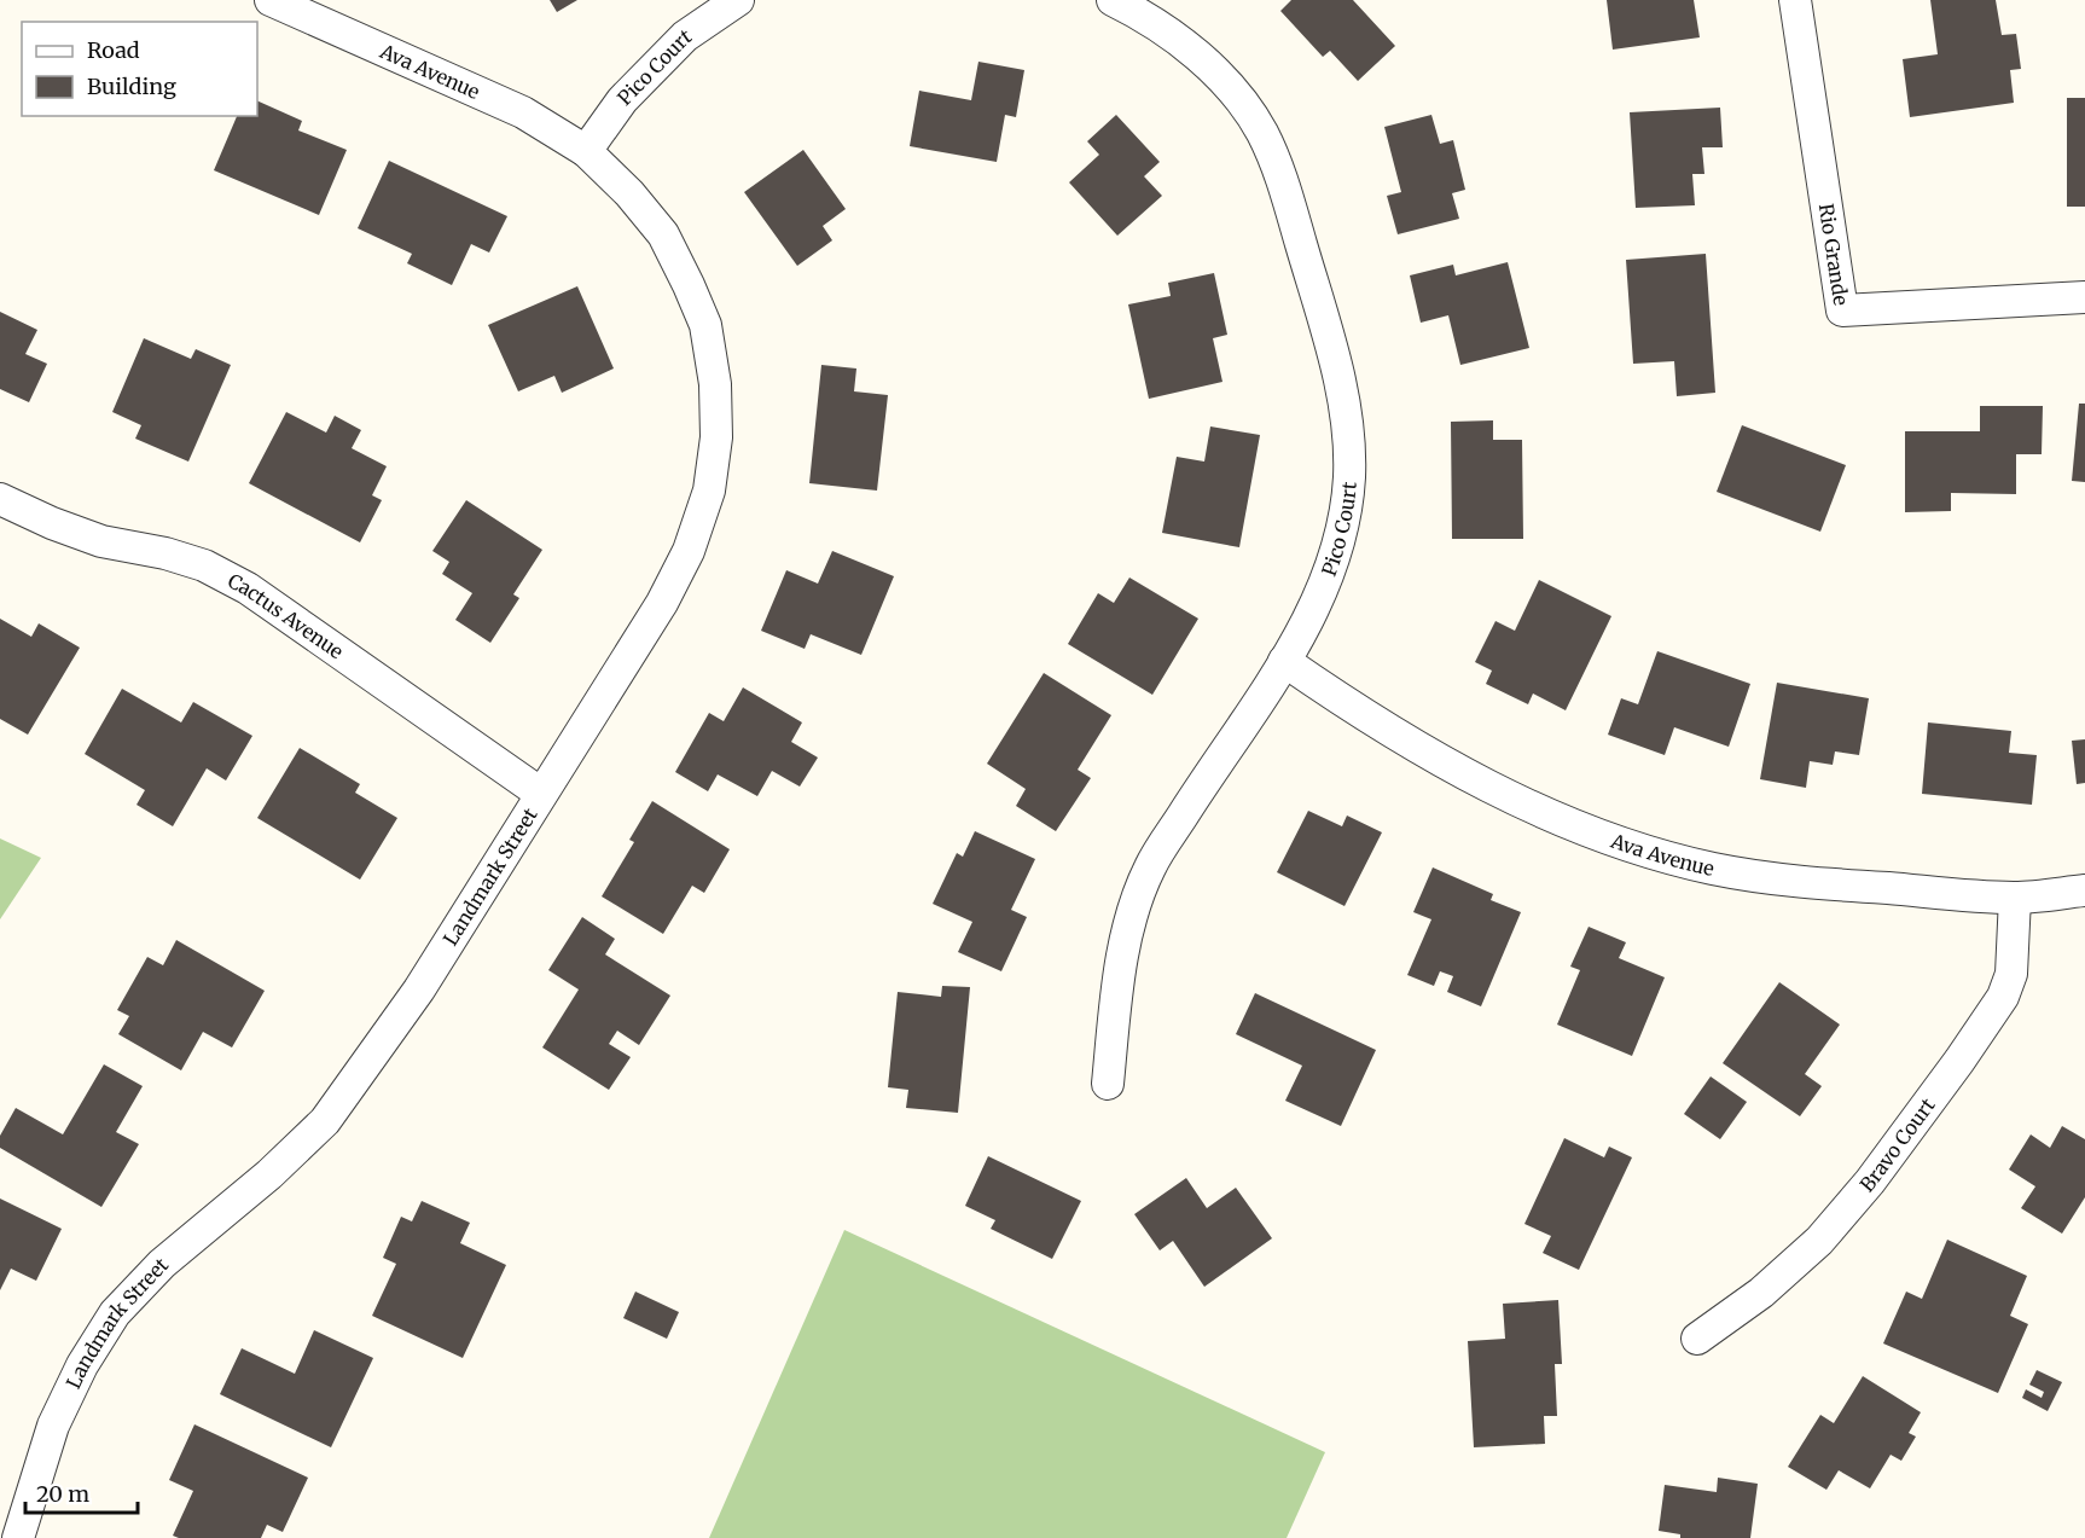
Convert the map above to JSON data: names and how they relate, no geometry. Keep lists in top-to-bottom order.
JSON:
{
  "streets": {
    "street": [
      "Pico Court",
      "Ava Avenue",
      "Rio Grande",
      "Cactus Avenue",
      "Landmark Street",
      "Bravo Court"
    ]
  },
  "crossings": [
    ["Pico Court", "Ava Avenue"],
    ["Pico Court", "Landmark Street"],
    ["Ava Avenue", "Landmark Street"],
    ["Ava Avenue", "Bravo Court"],
    ["Cactus Avenue", "Landmark Street"]
  ],
  "legend": ["Road", "Building"],
  "scale_bar": "20 m"
}
